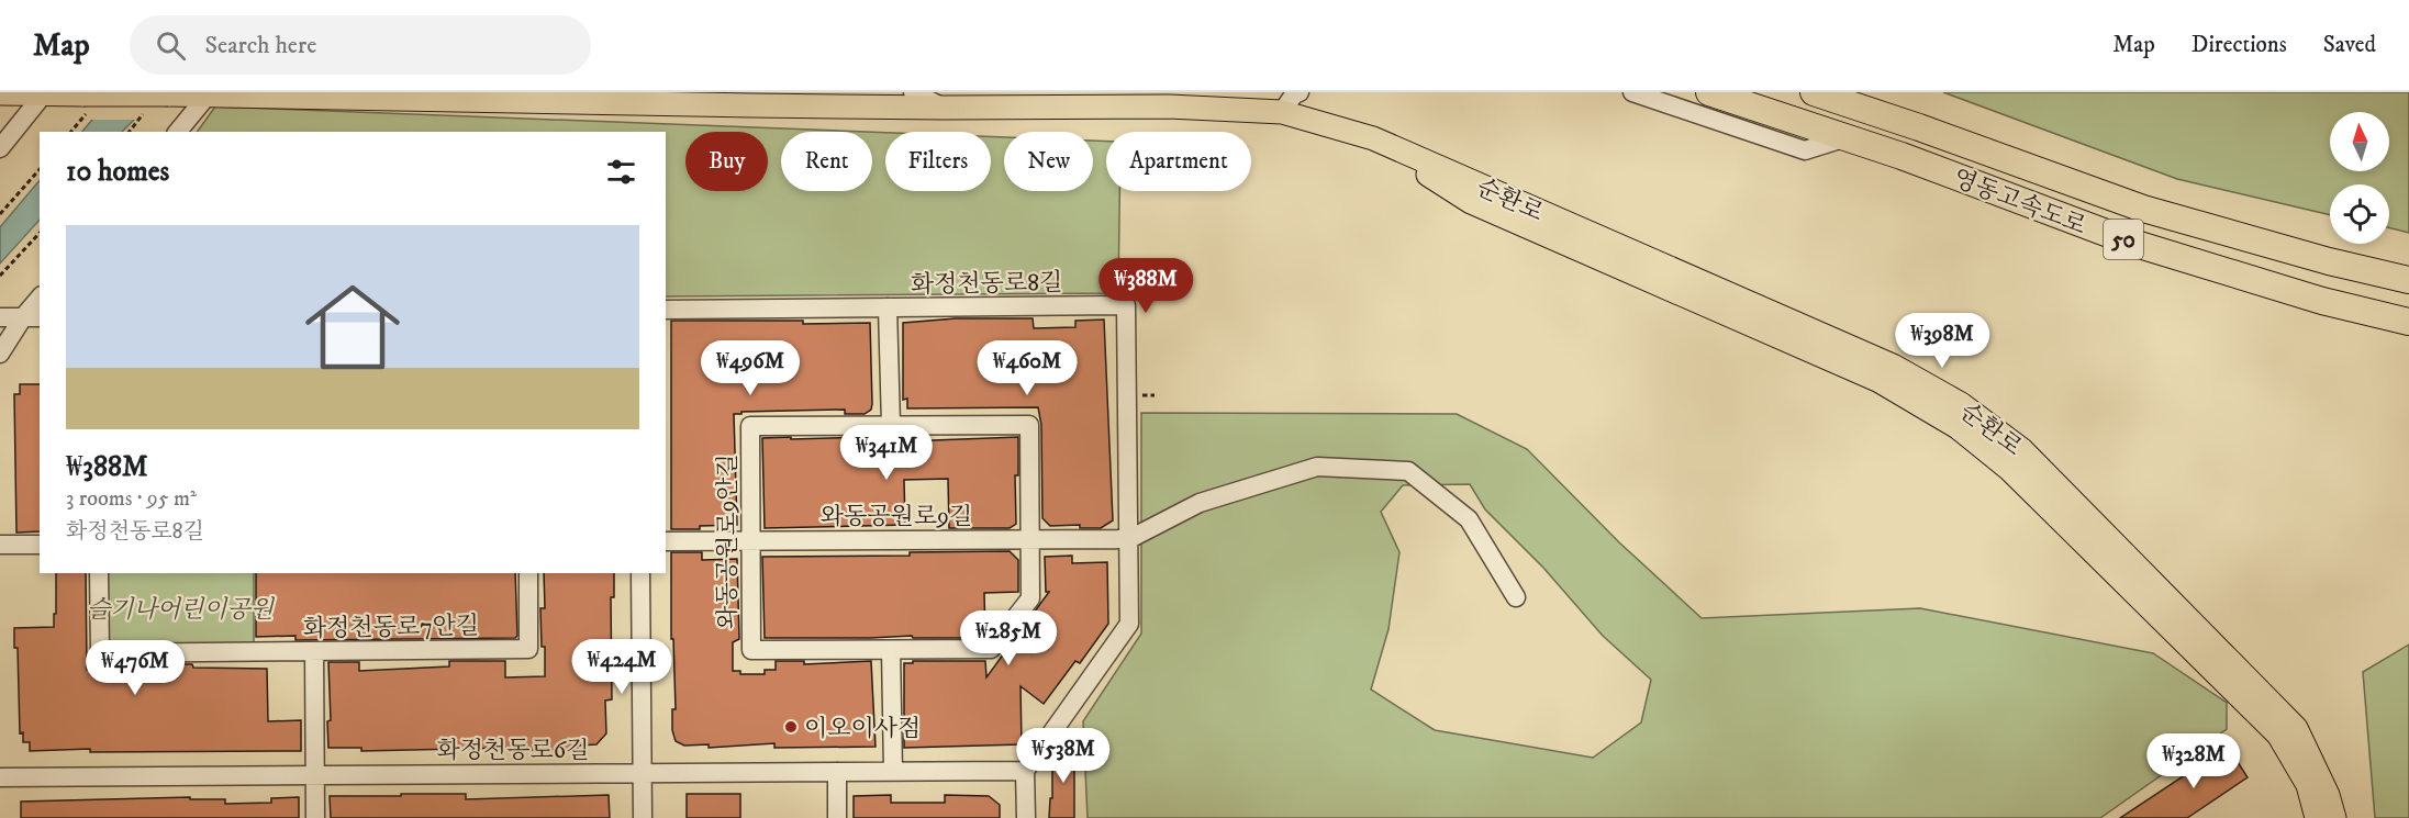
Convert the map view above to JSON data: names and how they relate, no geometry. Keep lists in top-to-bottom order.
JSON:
{
  "streets": {
    "highway": ["영동고속도로", "50"],
    "main road": ["순환로"],
    "street": [
      "화정천동로8길",
      "와동공원로9길",
      "와동공원로9안길",
      "화정천동로7안길",
      "화정천동로6길"
    ]
  },
  "crossings": [
    ["화정천동로8길", "와동공원로9길"],
    ["화정천동로8길", "화정천동로6길"],
    ["와동공원로9길", "와동공원로9안길"]
  ],
  "parks": ["슬기나어린이공원"],
  "places": ["이오이사점"],
  "north": "top",
  "page": {
    "header": "Map",
    "search": "Search here",
    "nav": ["Map", "Directions", "Saved"],
    "chip": [
      "Buy",
      "Rent",
      "Filters",
      "New",
      "Apartment"
    ],
    "heading": "10 homes",
    "list": [
      {
        "name": "₩388M",
        "note": "3 rooms · 95 m² · 화정천동로8길"
      }
    ],
    "price": [
      "₩388M",
      "₩398M",
      "₩496M",
      "₩460M",
      "₩341M",
      "₩285M",
      "₩424M",
      "₩476M",
      "₩538M",
      "₩328M"
    ]
  }
}
